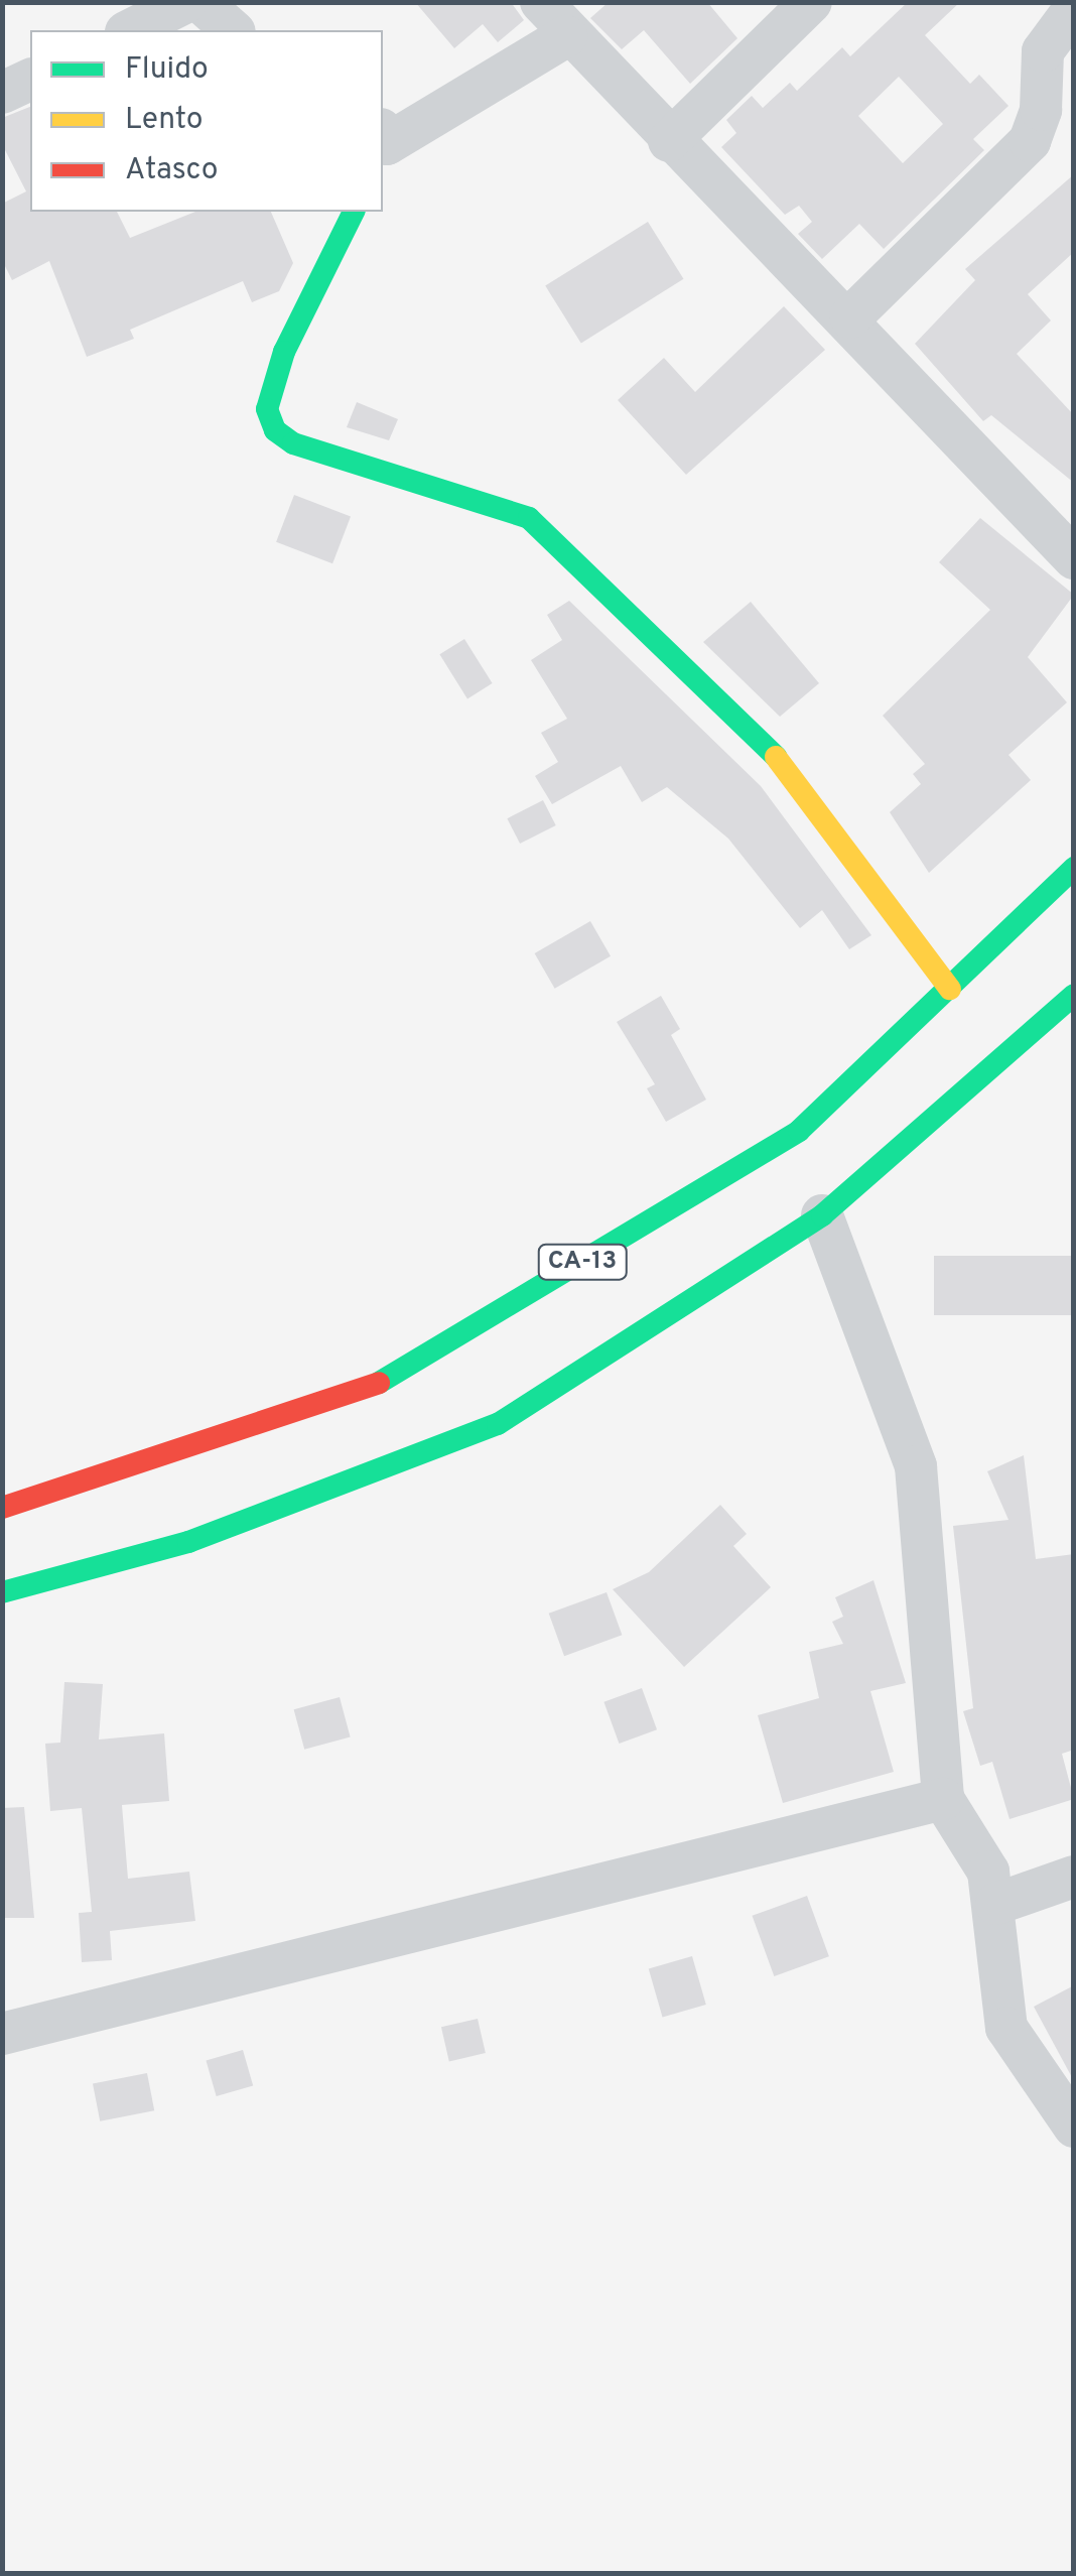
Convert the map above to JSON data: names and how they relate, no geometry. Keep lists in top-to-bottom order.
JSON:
{
  "streets": {
    "main road": ["CA-13"]
  },
  "legend": ["Fluido", "Lento", "Atasco"]
}
